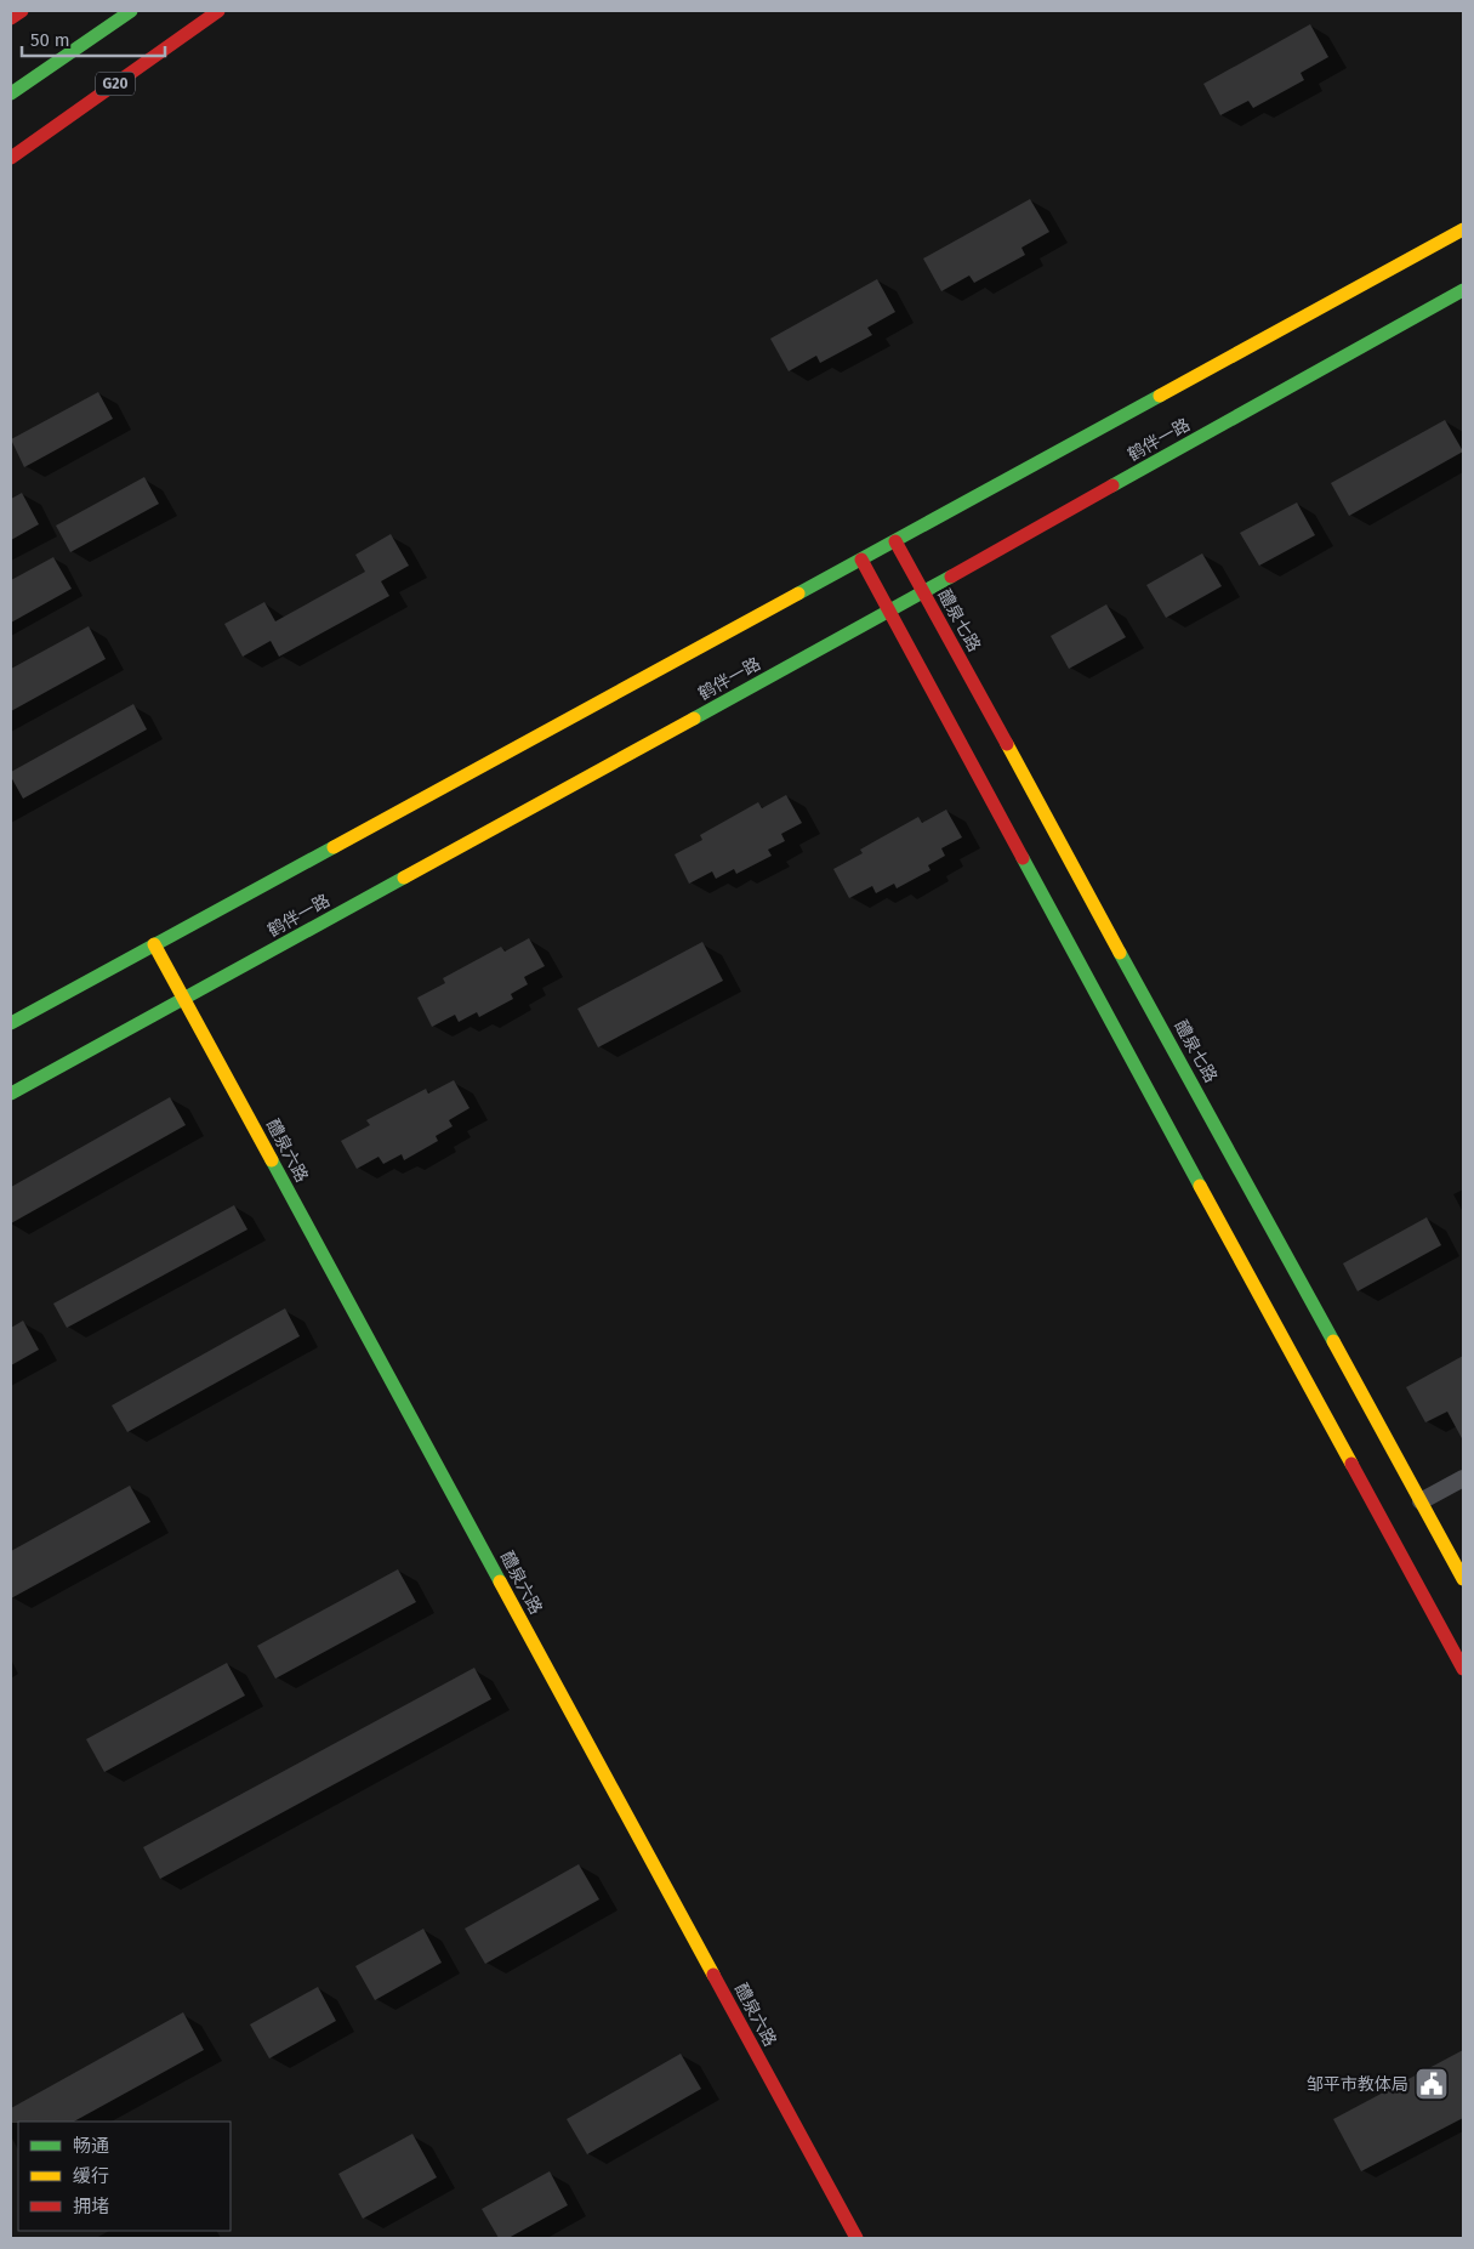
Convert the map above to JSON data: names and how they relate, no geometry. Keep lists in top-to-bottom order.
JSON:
{
  "streets": {
    "main road": [
      "G20",
      "鹤伴一路",
      "醴泉七路",
      "醴泉六路"
    ]
  },
  "crossings": [
    ["鹤伴一路", "醴泉七路"],
    ["鹤伴一路", "醴泉六路"]
  ],
  "places": {
    "public building": ["邹平市教体局"]
  },
  "legend": ["畅通", "缓行", "拥堵"],
  "scale_bar": "50 m"
}
